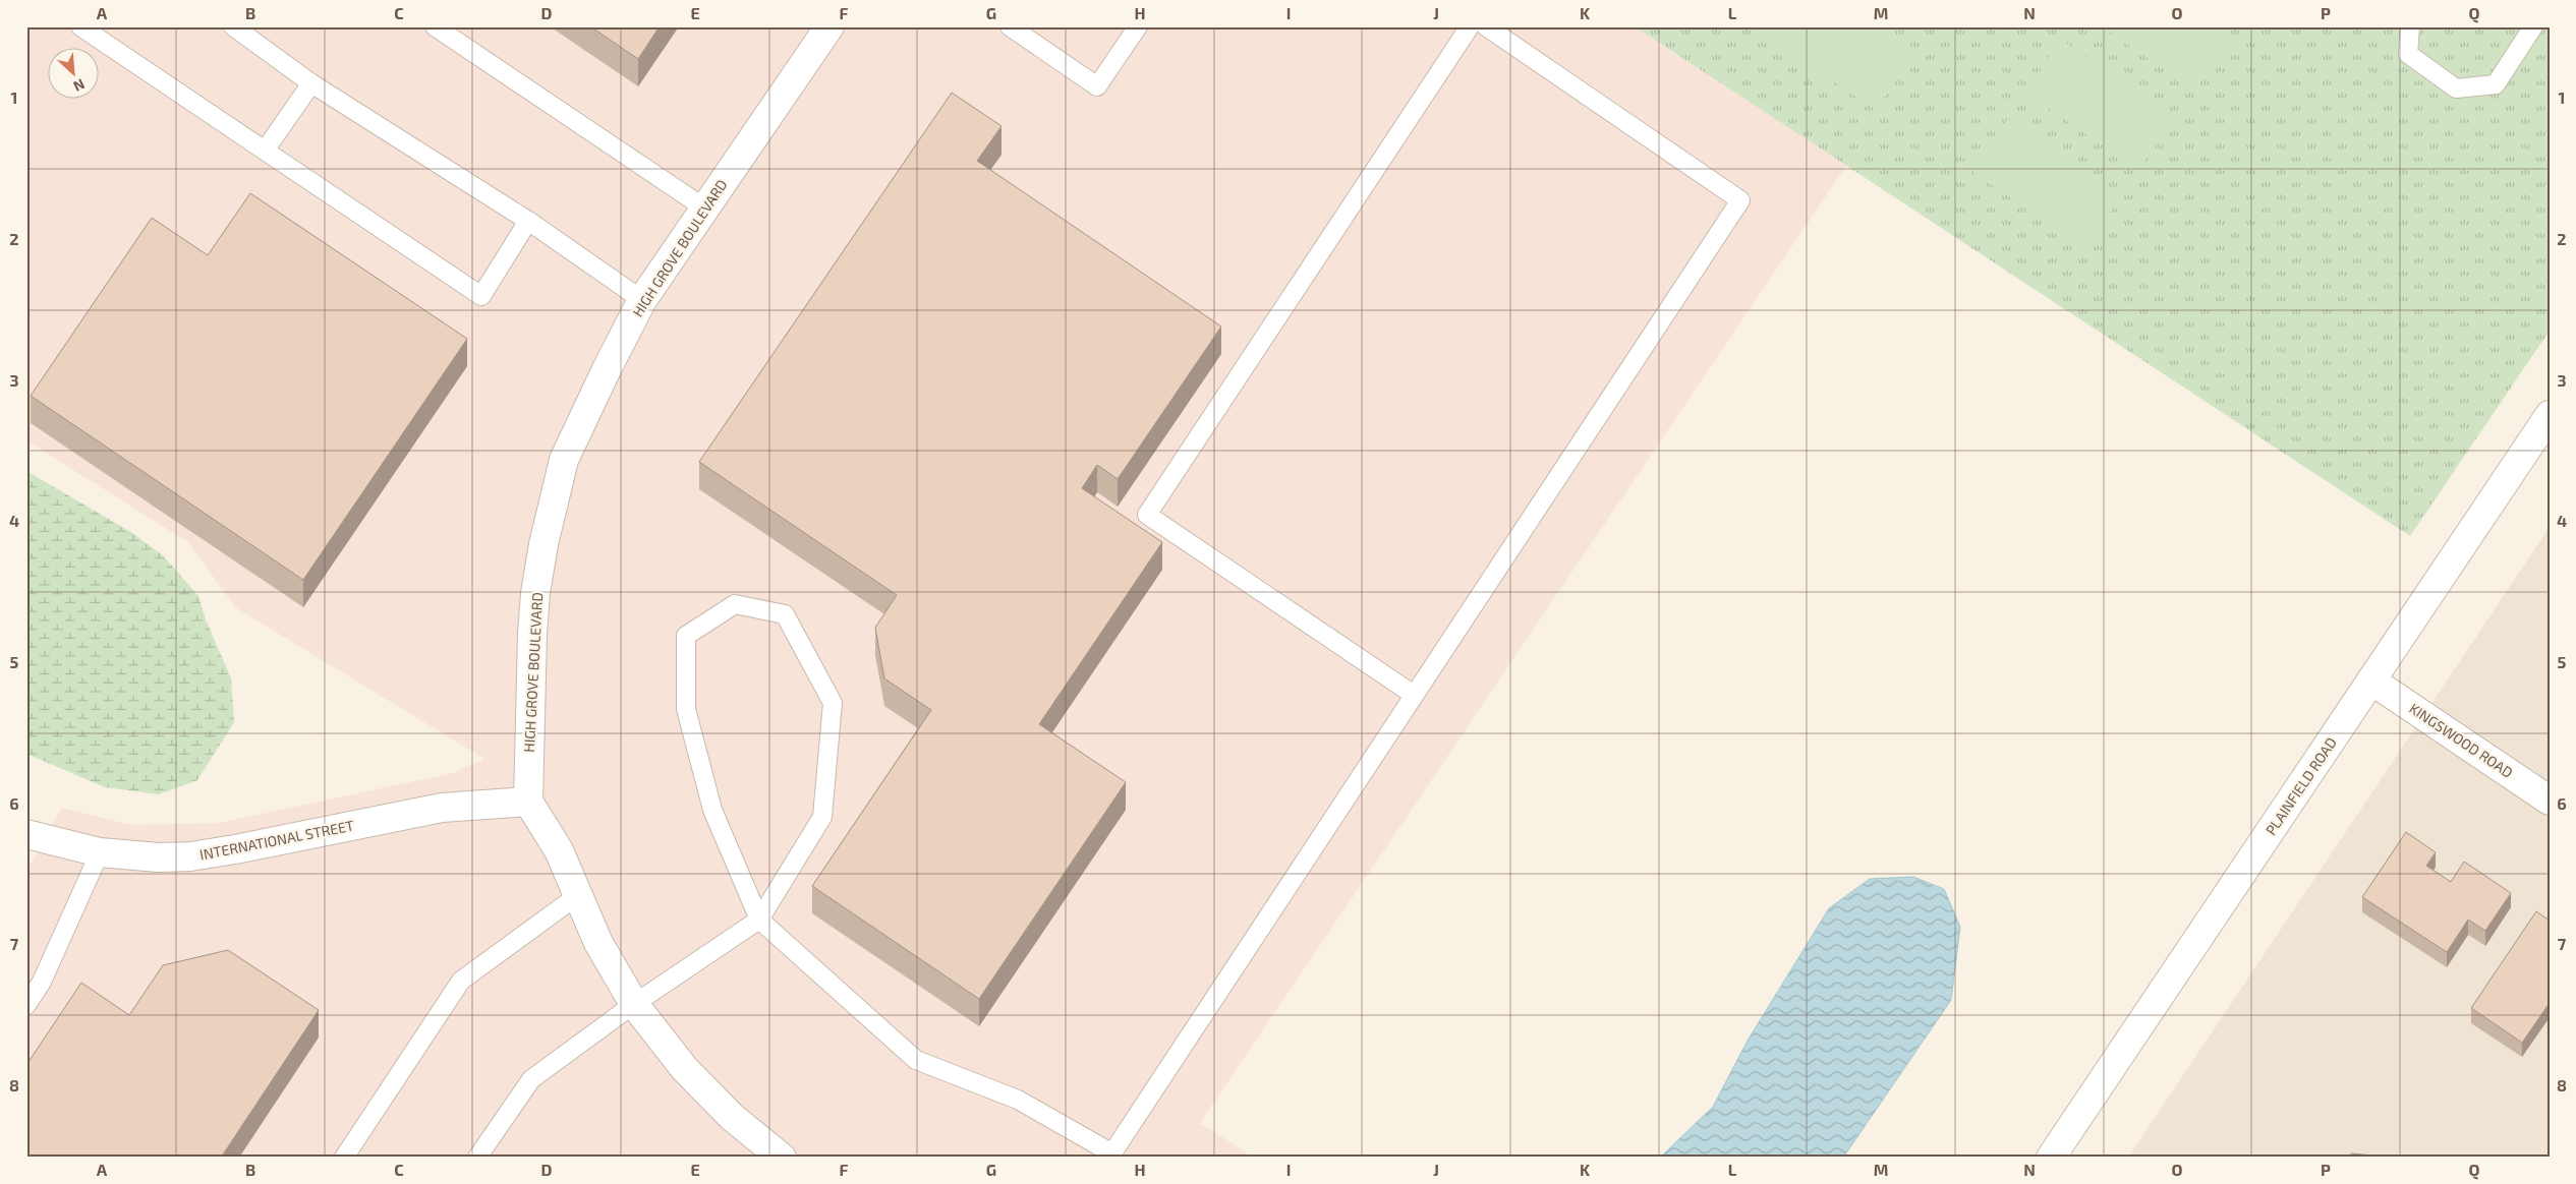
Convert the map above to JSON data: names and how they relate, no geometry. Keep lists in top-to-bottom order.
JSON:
{
  "streets": {
    "street": [
      "HIGH GROVE BOULEVARD",
      "KINGSWOOD ROAD",
      "PLAINFIELD ROAD",
      "INTERNATIONAL STREET"
    ]
  },
  "crossings": [
    ["HIGH GROVE BOULEVARD", "INTERNATIONAL STREET"],
    ["KINGSWOOD ROAD", "PLAINFIELD ROAD"]
  ],
  "north": "bottom right",
  "grid": {
    "columns": [
      "A",
      "B",
      "C",
      "D",
      "E",
      "F",
      "G",
      "H",
      "I",
      "J",
      "K",
      "L",
      "M",
      "N",
      "O",
      "P",
      "Q"
    ],
    "rows": [
      "1",
      "2",
      "3",
      "4",
      "5",
      "6",
      "7",
      "8"
    ]
  }
}
